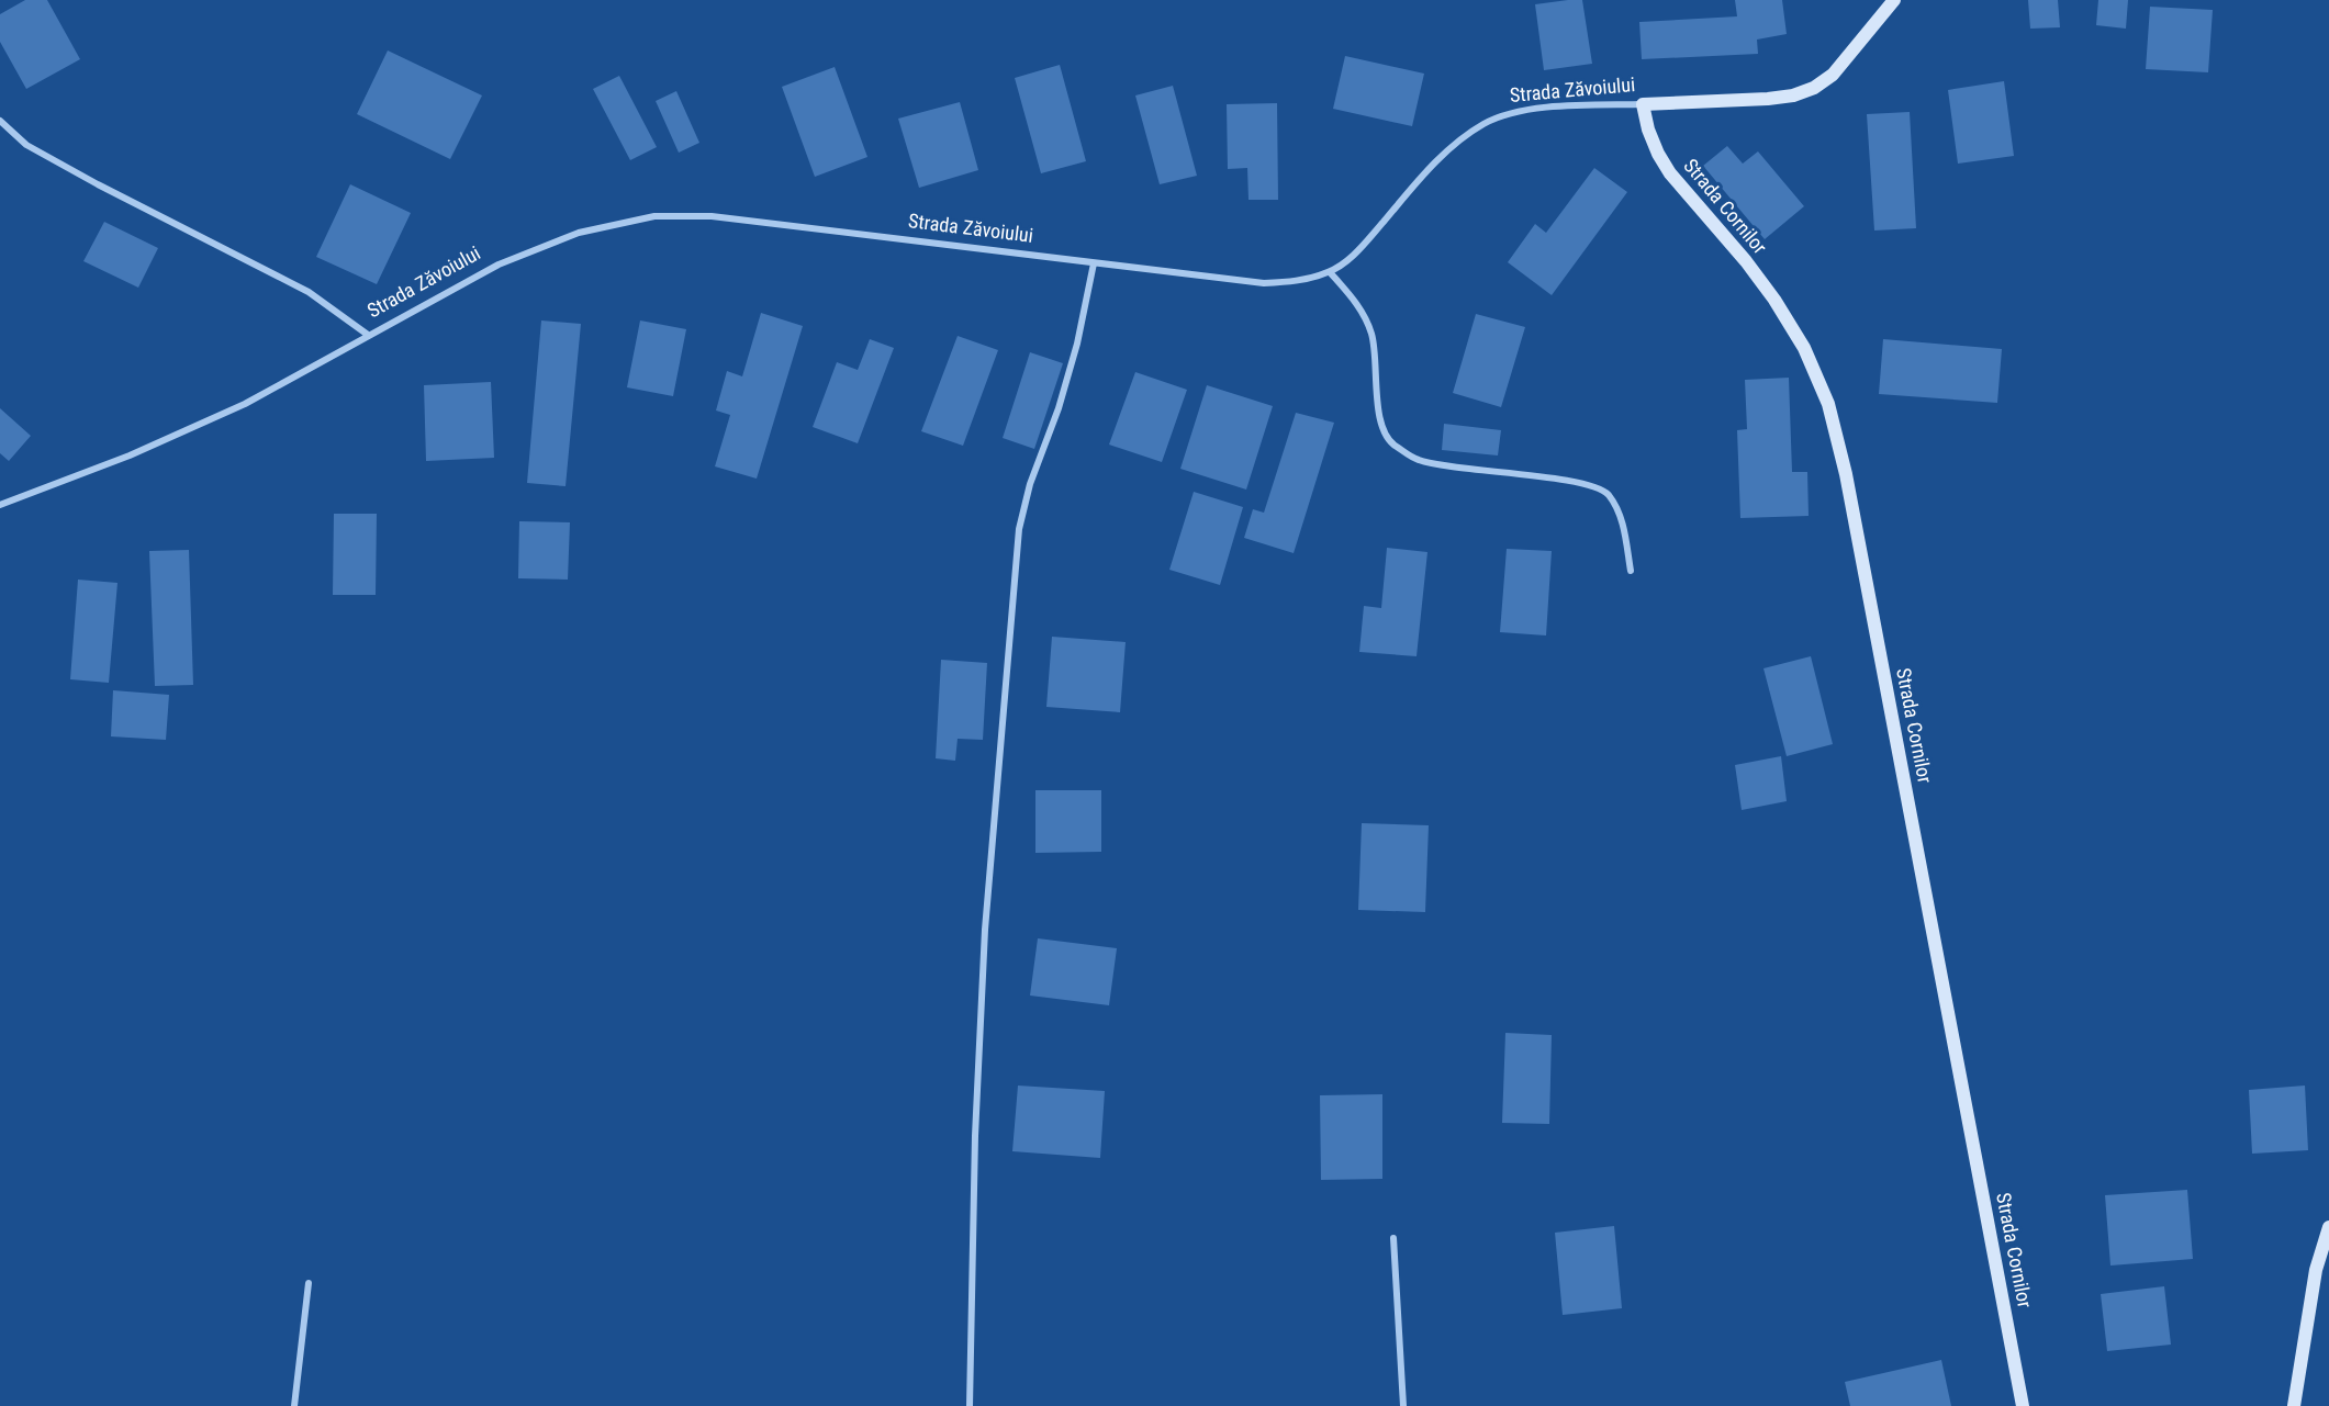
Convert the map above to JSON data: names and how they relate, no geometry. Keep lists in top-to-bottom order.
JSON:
{
  "streets": {
    "street": ["Strada Zăvoiului", "Strada Cornilor"]
  },
  "crossings": [
    ["Strada Zăvoiului", "Strada Cornilor"]
  ]
}
